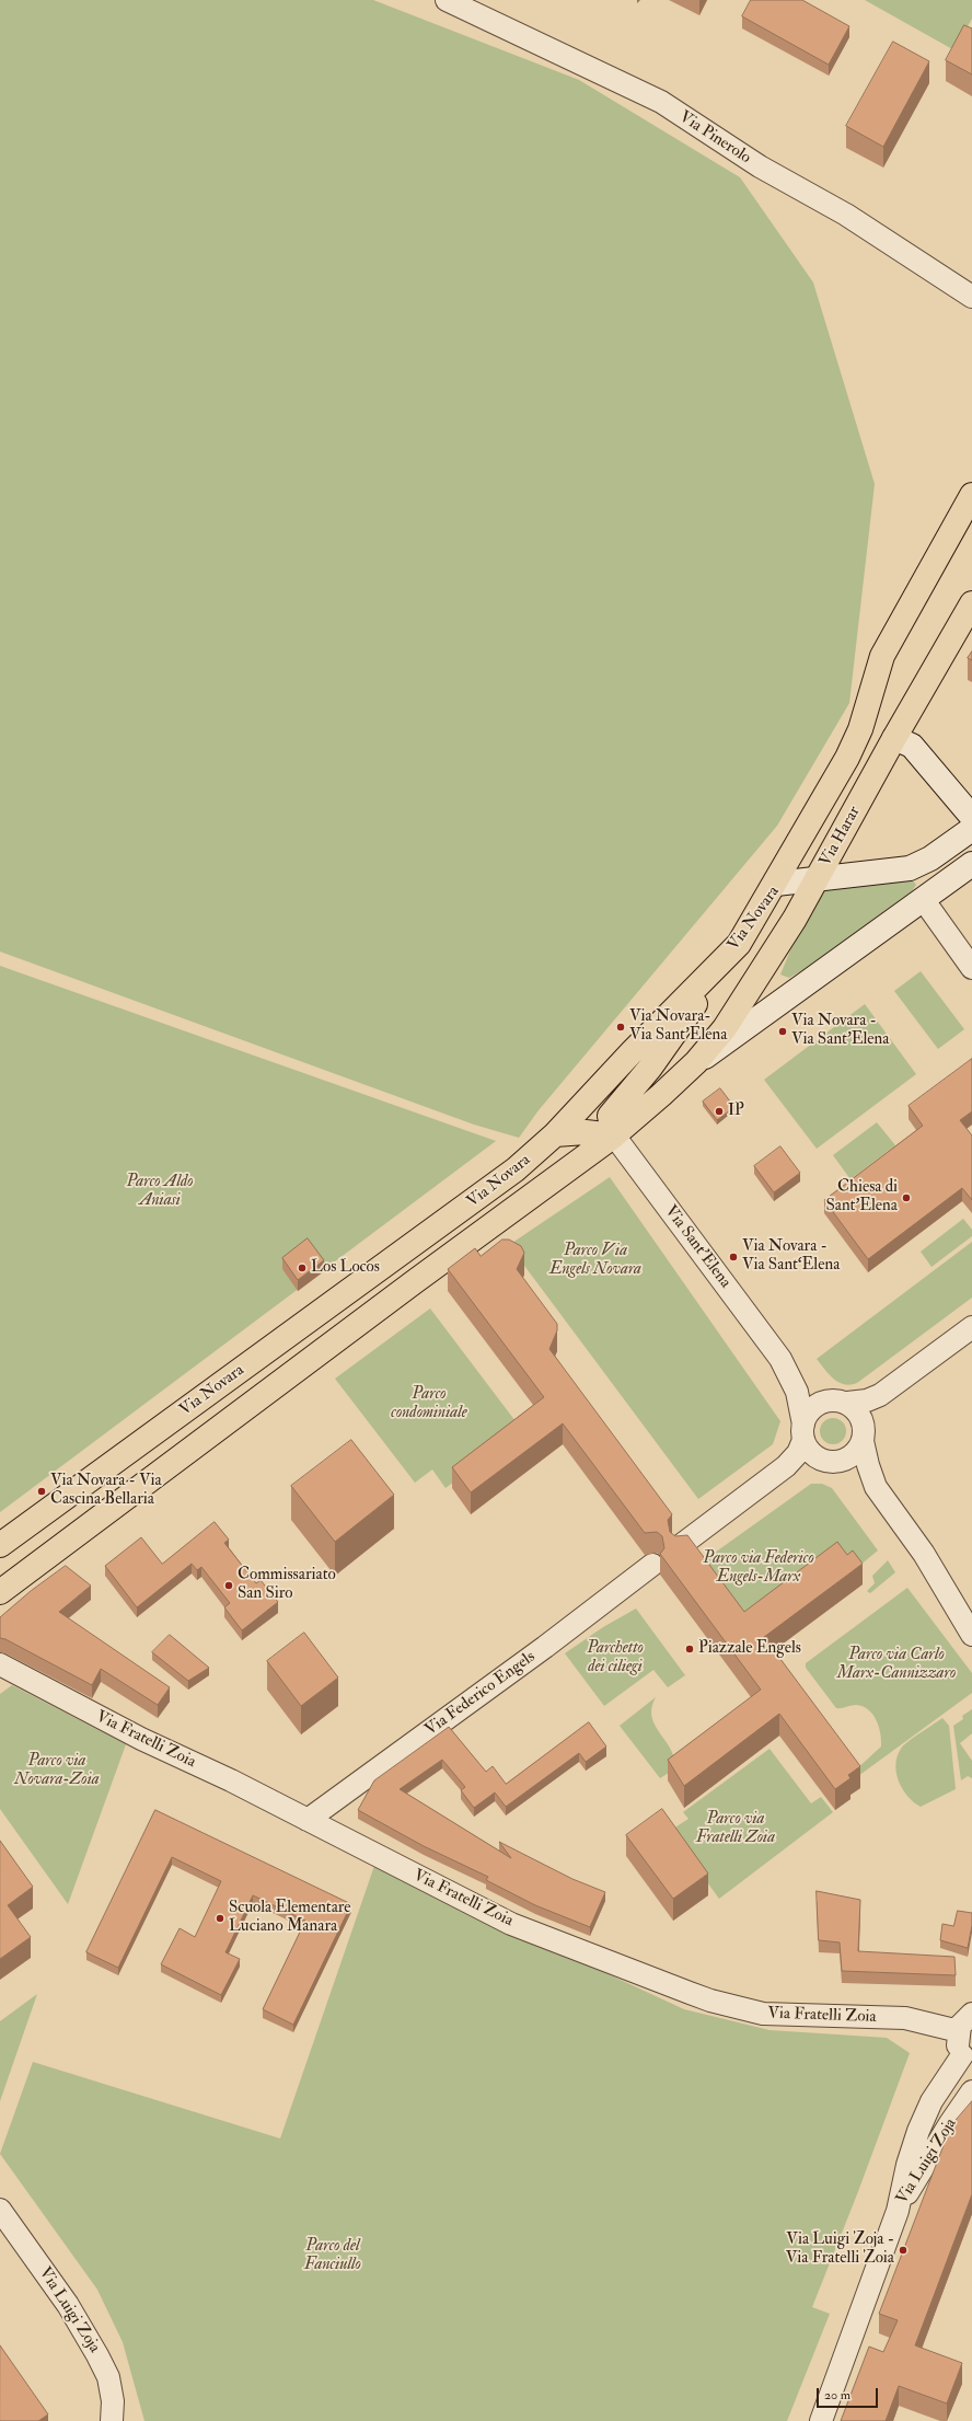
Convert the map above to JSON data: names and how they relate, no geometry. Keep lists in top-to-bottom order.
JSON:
{
  "streets": {
    "main road": ["Via Harar", "Via Novara"],
    "street": [
      "Via Pinerolo",
      "Via Sant’Elena",
      "Via Federico Engels",
      "Via Fratelli Zoia",
      "Via Luigi Zoja"
    ]
  },
  "crossings": [
    ["Via Harar", "Via Novara"],
    ["Via Novara", "Via Sant’Elena"],
    ["Via Federico Engels", "Via Fratelli Zoia"]
  ],
  "parks": [
    "Parco Aldo Aniasi",
    "Parco Via Engels Novara",
    "Parco condominiale",
    "Parco via Federico Engels-Marx",
    "Parchetto dei ciliegi",
    "Parco via Carlo Marx-Cannizzaro",
    "Parco via Novara-Zoia",
    "Parco via Fratelli Zoia",
    "Parco del Fanciullo"
  ],
  "places": [
    "Via Novara- Via Sant'Elena",
    "Via Novara - Via Sant'Elena",
    "IP",
    "Chiesa di Sant'Elena",
    "Via Novara - Via Sant‘Elena",
    "Los Locos",
    "Via Novara - Via Cascina Bellaria",
    "Commissariato San Siro",
    "Piazzale Engels",
    "Scuola Elementare Luciano Manara",
    "Via Luigi Zoja - Via Fratelli Zoia"
  ],
  "scale_bar": "20 m"
}
